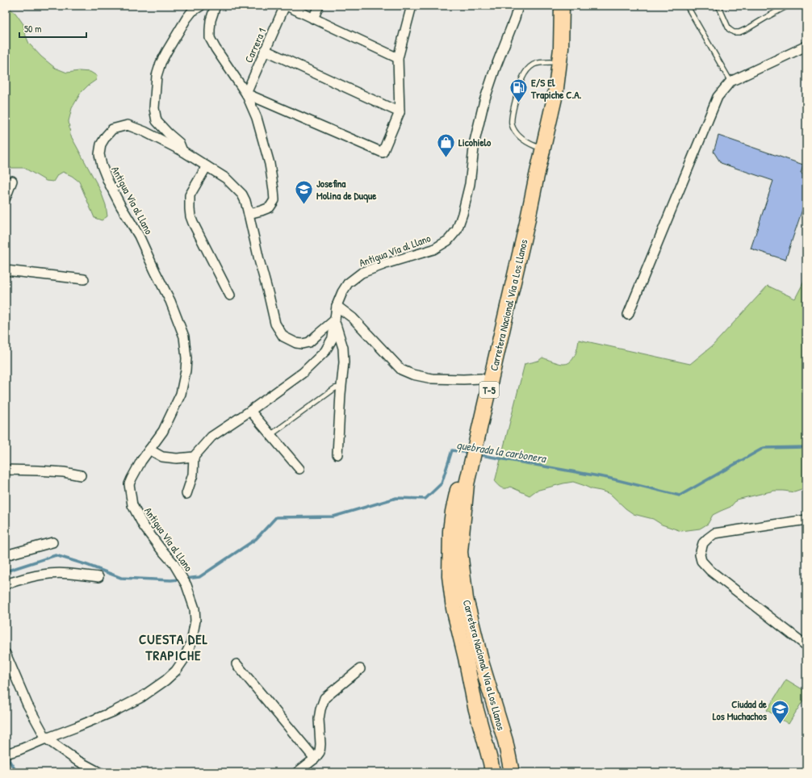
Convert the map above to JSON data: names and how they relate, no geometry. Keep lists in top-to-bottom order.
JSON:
{
  "streets": {
    "highway": ["Carretera Nacional Vía a Los Llanos", "T-5"],
    "street": ["Carrera 1", "Antigua Vía al Llano"]
  },
  "districts": ["CUESTA DEL TRAPICHE"],
  "water": ["quebrada la carbonera"],
  "places": {
    "fuel station": ["E/S El Trapiche C.A."],
    "shop": ["Licohielo"],
    "school or university": ["Josefina Molina de Duque", "Ciudad de Los Muchachos"]
  },
  "scale_bar": "50 m"
}
